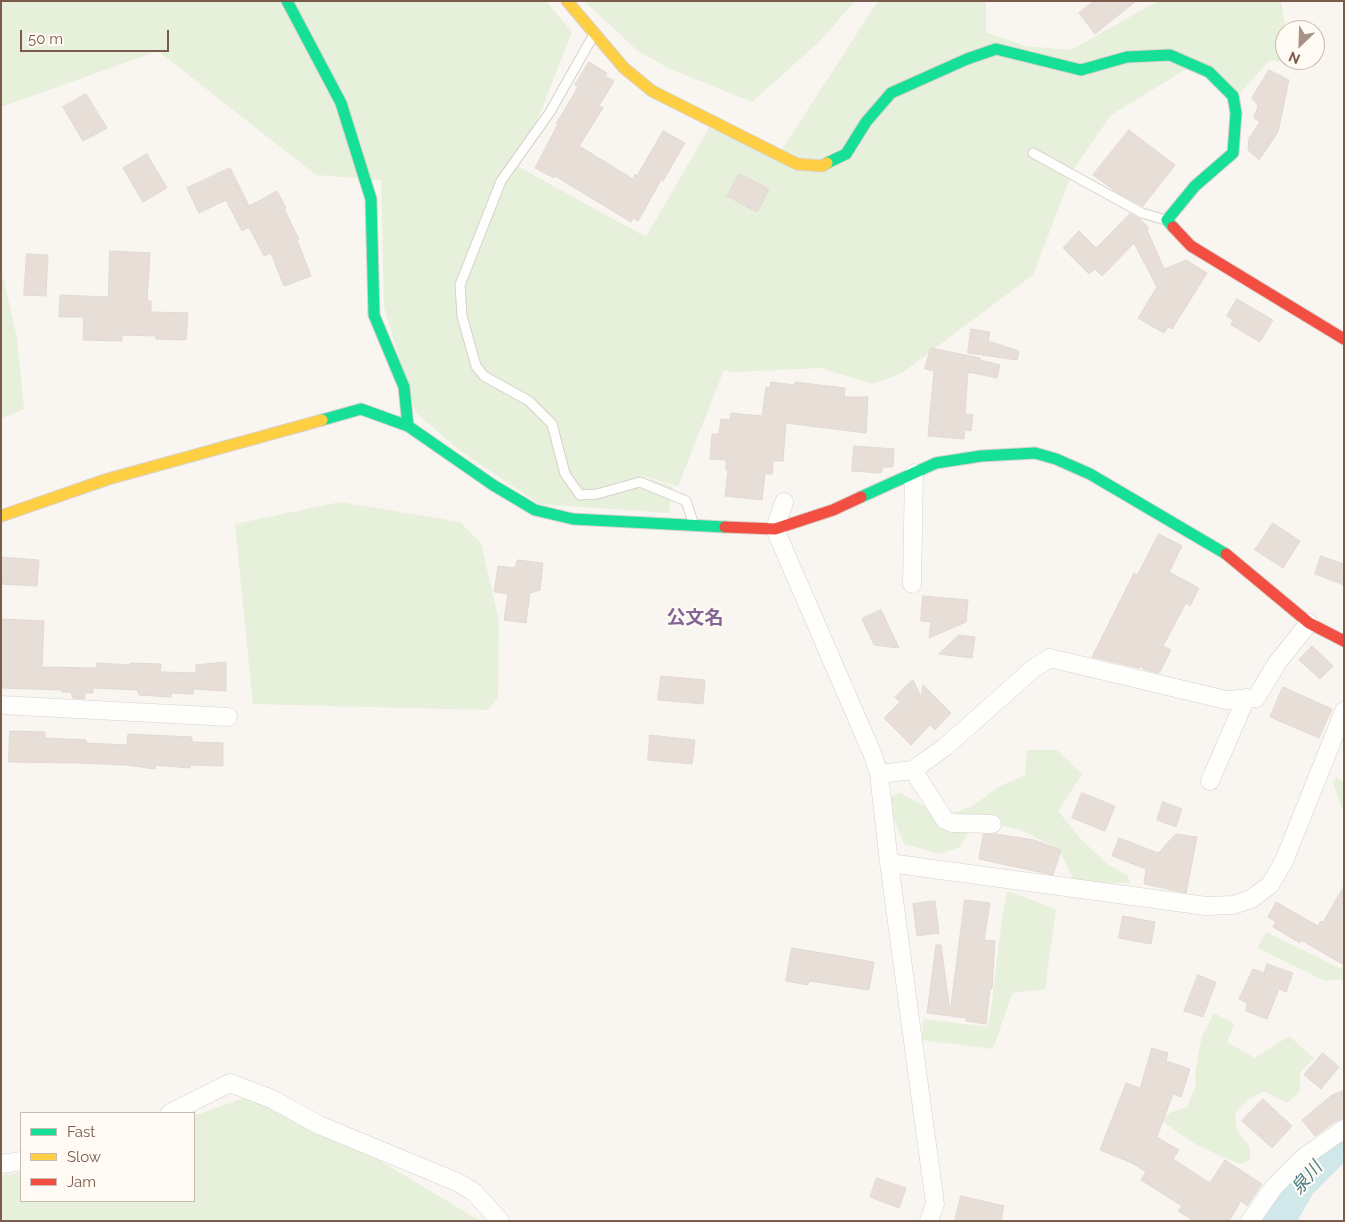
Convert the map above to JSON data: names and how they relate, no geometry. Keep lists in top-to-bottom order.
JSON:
{
  "districts": ["公文名"],
  "water": ["泉川"],
  "legend": ["Fast", "Slow", "Jam"],
  "scale_bar": "50 m",
  "north": "bottom left"
}
